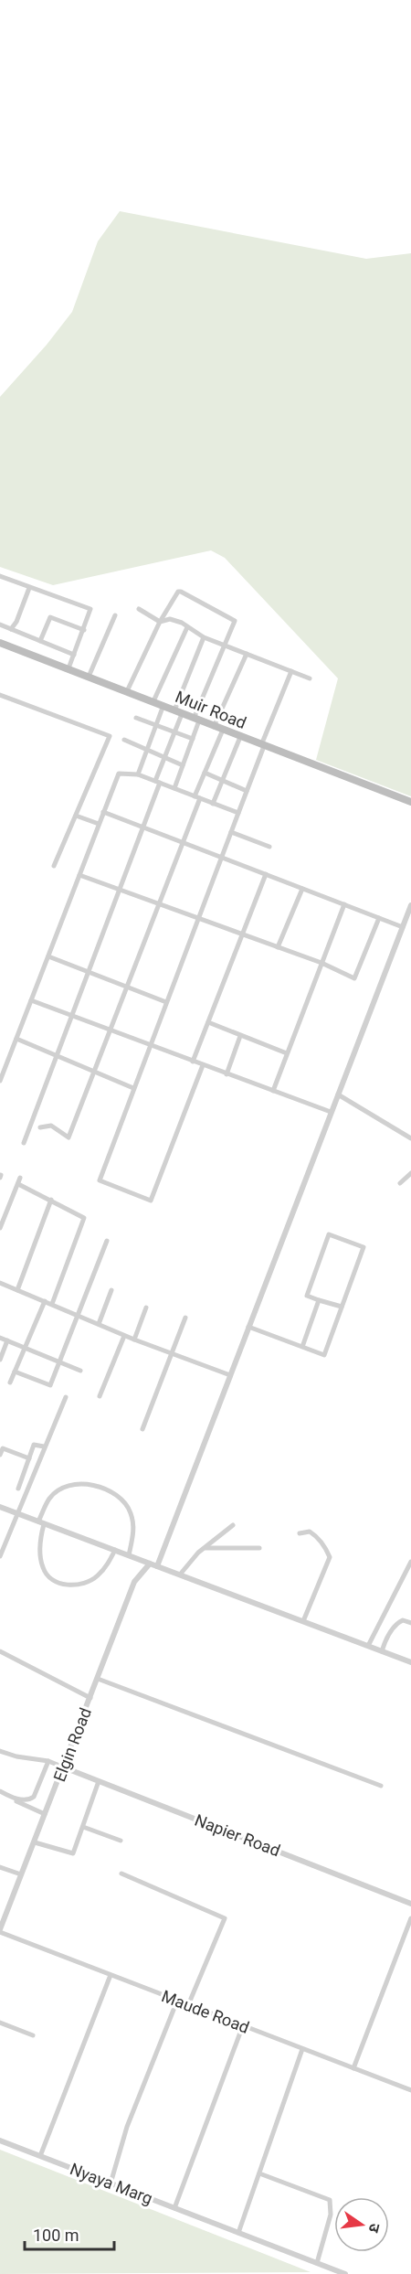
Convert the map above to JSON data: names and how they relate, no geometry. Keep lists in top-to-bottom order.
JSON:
{
  "streets": {
    "main road": ["Muir Road"],
    "street": [
      "Elgin Road",
      "Napier Road",
      "Maude Road",
      "Nyaya Marg"
    ]
  },
  "crossings": [
    ["Elgin Road", "Napier Road"],
    ["Elgin Road", "Maude Road"]
  ],
  "scale_bar": "100 m",
  "north": "right"
}
